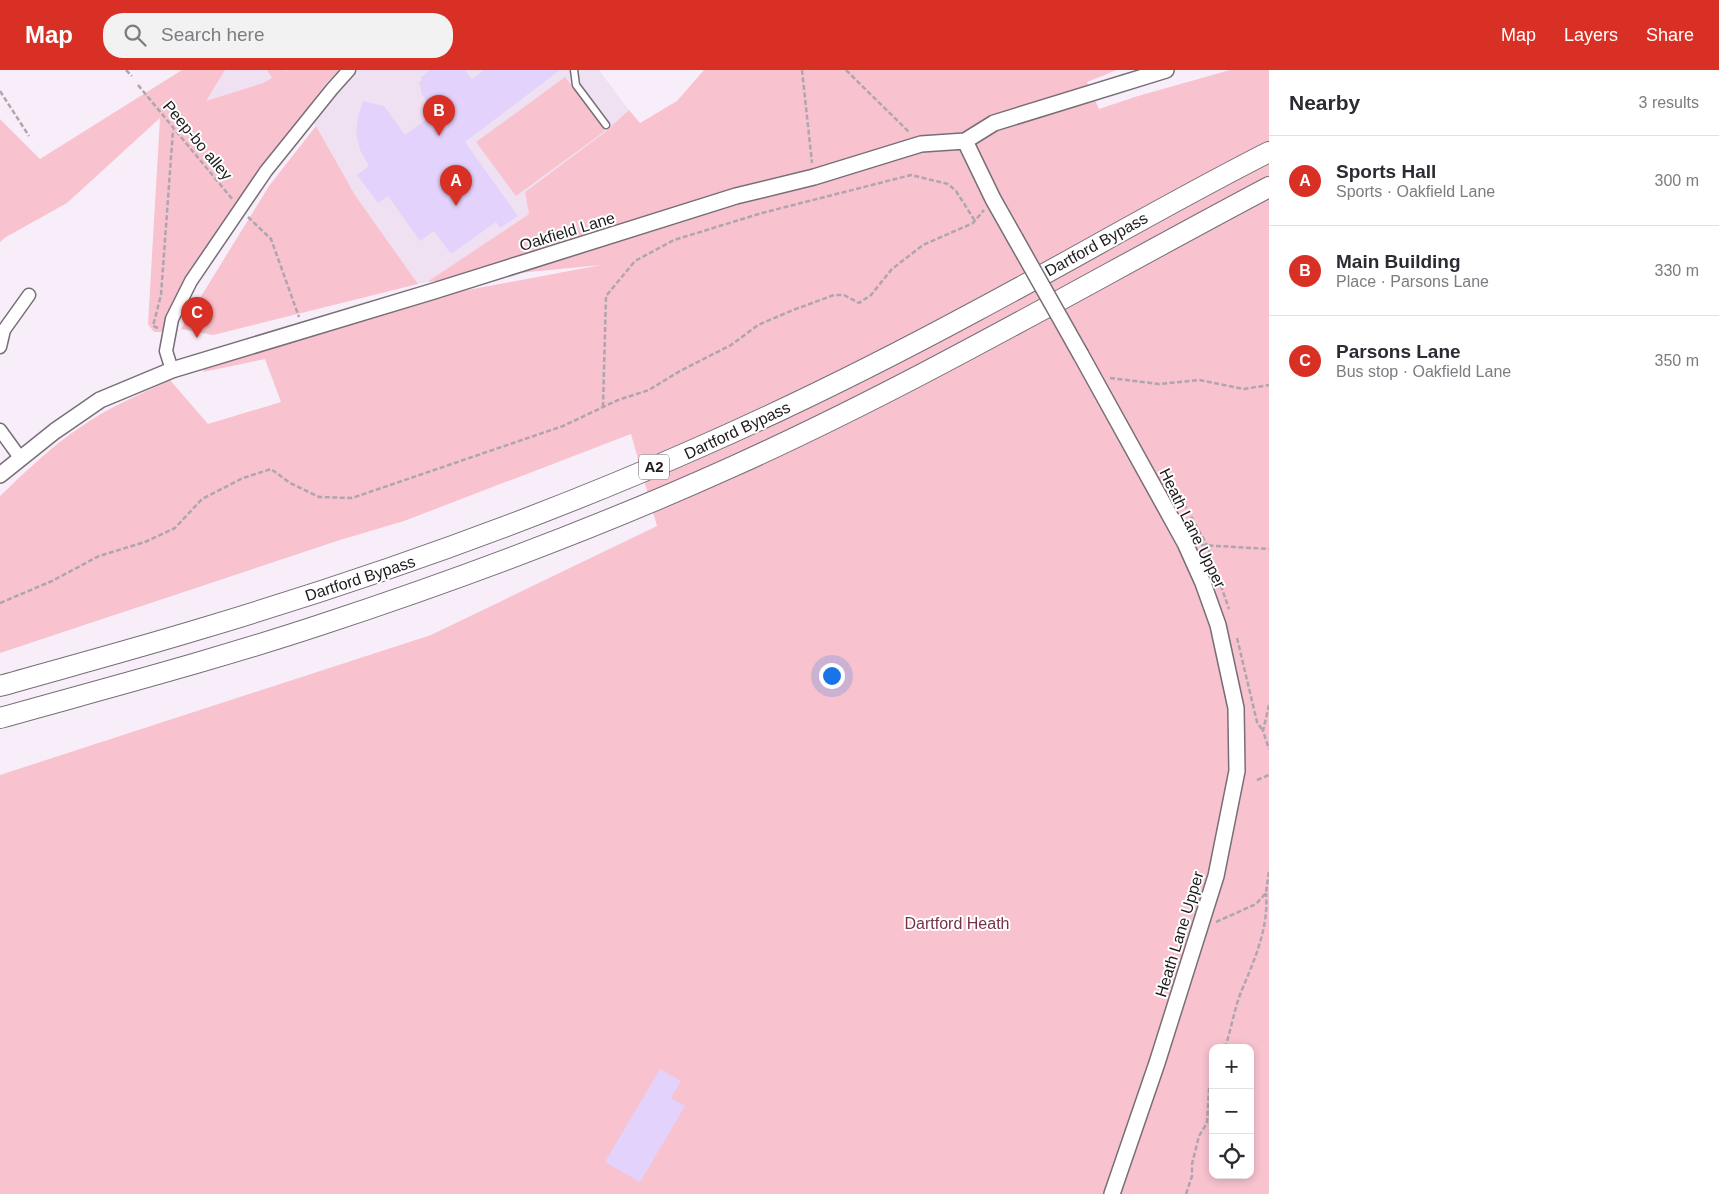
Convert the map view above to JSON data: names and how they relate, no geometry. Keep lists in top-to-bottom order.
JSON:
{
  "streets": {
    "highway": ["Dartford Bypass", "A2"],
    "street": ["Oakfield Lane", "Heath Lane Upper"],
    "path": ["Peep-bo alley"]
  },
  "crossings": [
    ["Peep-bo alley", "Oakfield Lane"],
    ["Oakfield Lane", "Heath Lane Upper"]
  ],
  "parks": ["Dartford Heath"],
  "page": {
    "header": "Map",
    "search": "Search here",
    "nav": ["Map", "Layers", "Share"],
    "heading": ["Nearby", "3 results"],
    "pins": ["B", "A", "C"],
    "list": [
      {
        "mark": "A",
        "name": "Sports Hall",
        "note": "Sports · Oakfield Lane",
        "value": "300 m"
      },
      {
        "mark": "B",
        "name": "Main Building",
        "note": "Place · Parsons Lane",
        "value": "330 m"
      },
      {
        "mark": "C",
        "name": "Parsons Lane",
        "note": "Bus stop · Oakfield Lane",
        "value": "350 m"
      }
    ],
    "map_buttons": ["+", "−"]
  }
}
